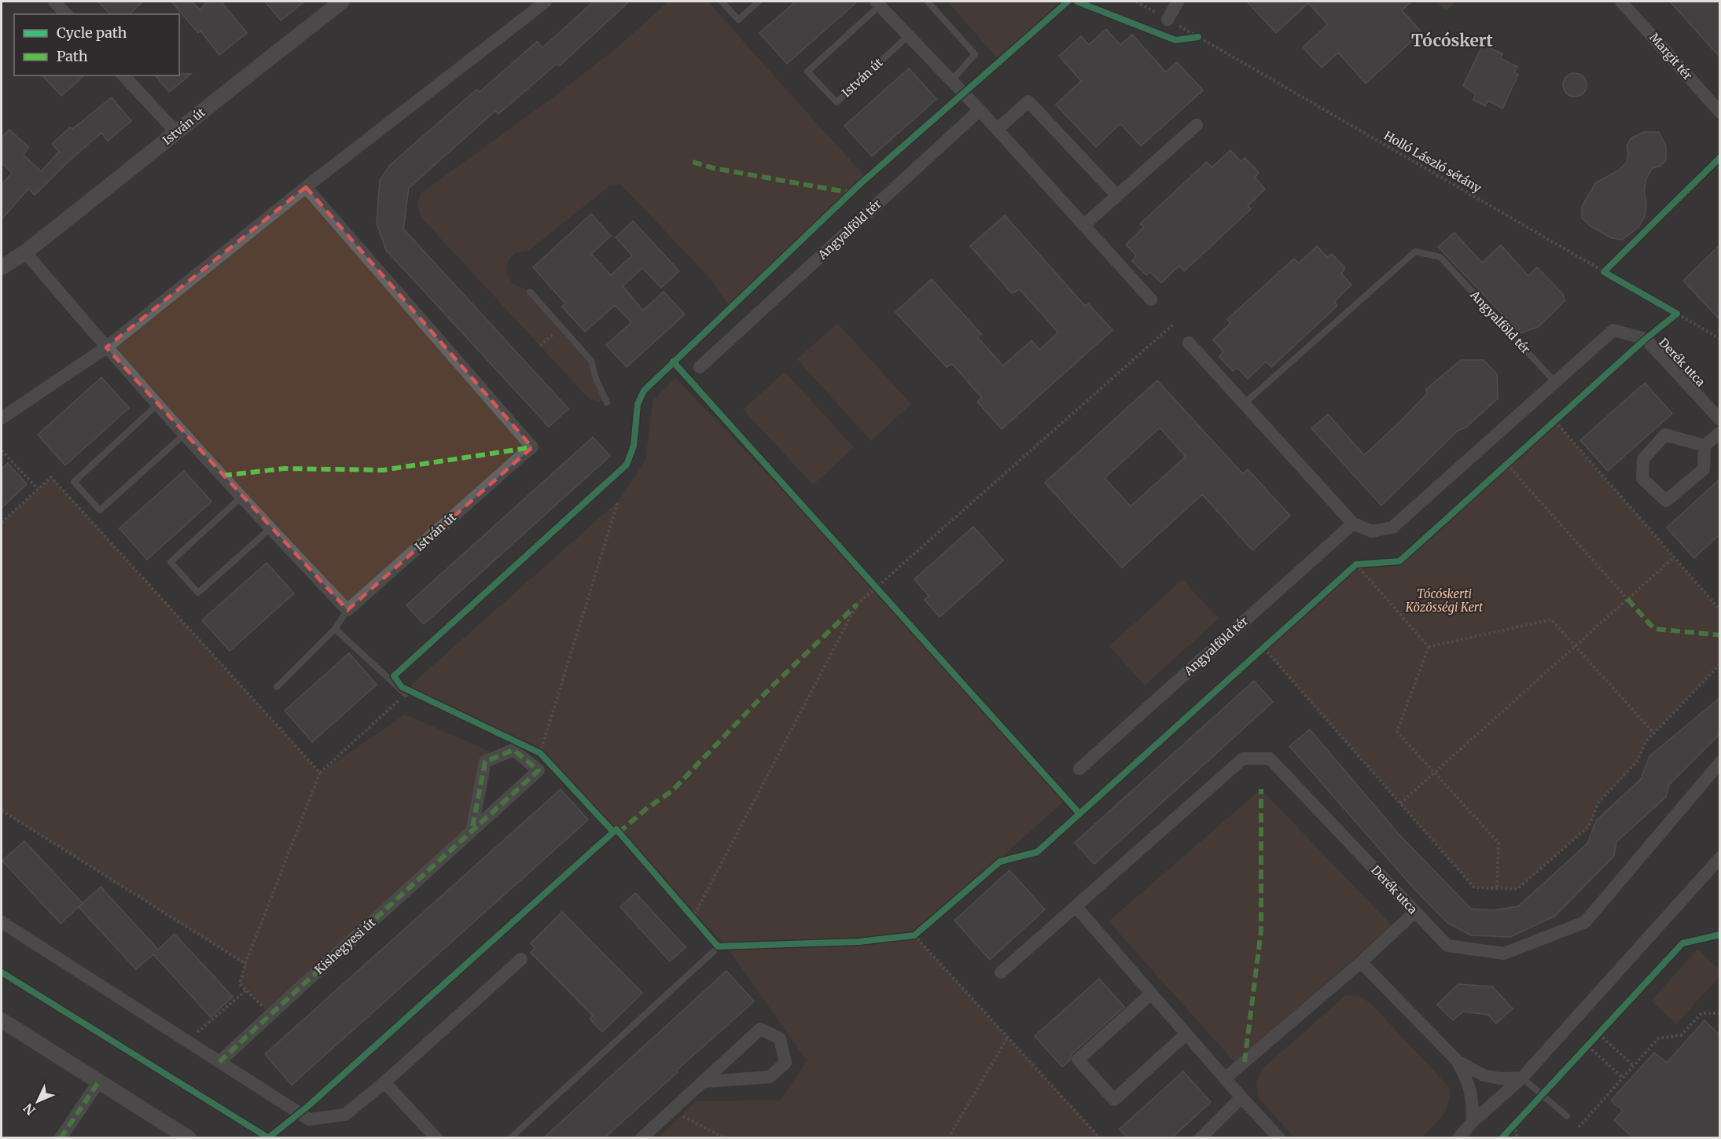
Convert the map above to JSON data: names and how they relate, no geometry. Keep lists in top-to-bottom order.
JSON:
{
  "streets": {
    "street": [
      "Margit tér",
      "István út",
      "Angyalföld tér",
      "Derék utca",
      "Kishegyesi út"
    ],
    "path": ["Holló László sétány"]
  },
  "crossings": [
    ["István út", "Angyalföld tér"],
    ["Angyalföld tér", "Derék utca"]
  ],
  "districts": ["Tócóskert"],
  "parks": ["Tócóskerti Közösségi Kert"],
  "legend": ["Cycle path", "Path"],
  "north": "bottom left"
}
